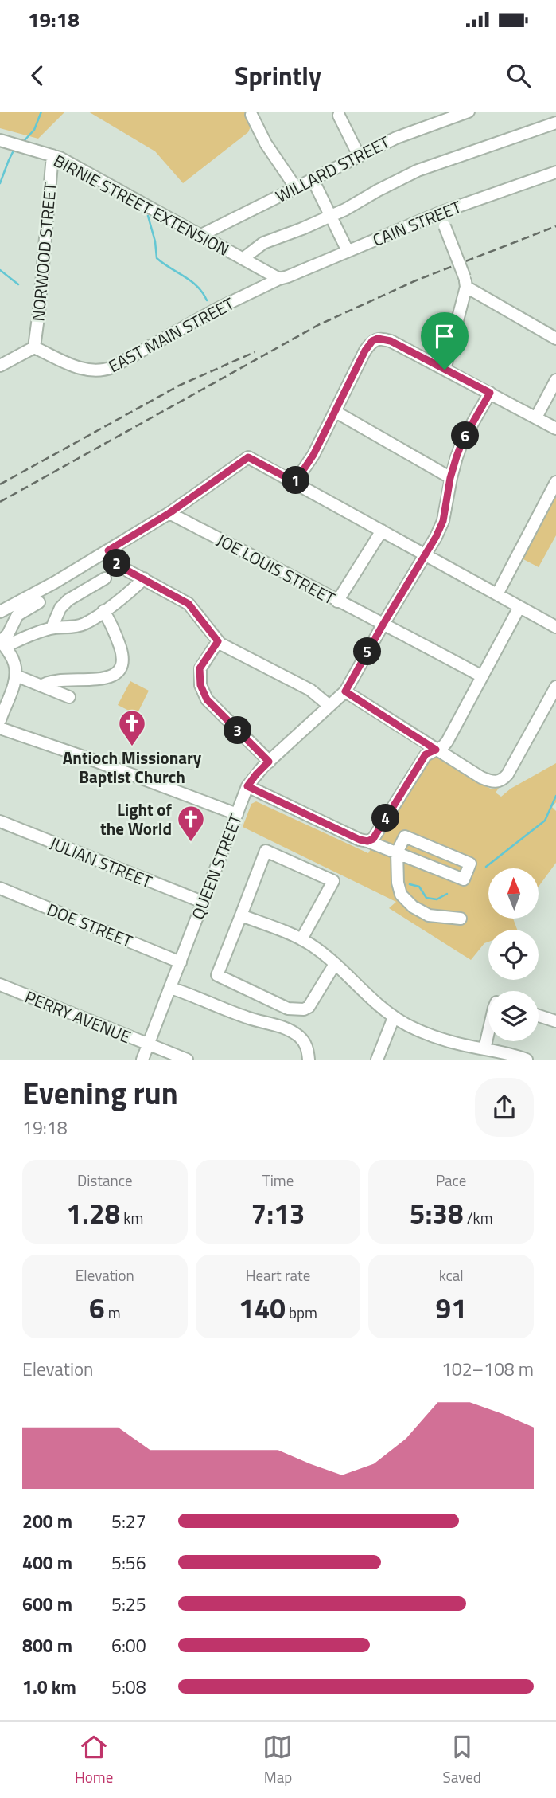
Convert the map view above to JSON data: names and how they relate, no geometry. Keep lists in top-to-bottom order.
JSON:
{
  "streets": {
    "street": [
      "WILLARD STREET",
      "BIRNIE STREET EXTENSION",
      "CAIN STREET",
      "NORWOOD STREET",
      "EAST MAIN STREET",
      "JOE LOUIS STREET",
      "JULIAN STREET",
      "QUEEN STREET",
      "DOE STREET",
      "PERRY AVENUE"
    ]
  },
  "crossings": [
    ["WILLARD STREET", "BIRNIE STREET EXTENSION"],
    ["BIRNIE STREET EXTENSION", "CAIN STREET"],
    ["BIRNIE STREET EXTENSION", "NORWOOD STREET"],
    ["BIRNIE STREET EXTENSION", "EAST MAIN STREET"],
    ["CAIN STREET", "EAST MAIN STREET"],
    ["NORWOOD STREET", "EAST MAIN STREET"],
    ["JOE LOUIS STREET", "QUEEN STREET"],
    ["JULIAN STREET", "QUEEN STREET"],
    ["QUEEN STREET", "DOE STREET"],
    ["QUEEN STREET", "PERRY AVENUE"]
  ],
  "places": {
    "church": ["Antioch Missionary Baptist Church", "Light of the World"]
  },
  "north": "top",
  "page": {
    "status": "19:18",
    "header": "Sprintly",
    "pins": [
      "6",
      "1",
      "2",
      "5",
      "3",
      "4"
    ],
    "heading": ["Evening run", "19:18"],
    "stats": [
      ["Distance", "1.28 km"],
      ["Time", "7:13"],
      ["Pace", "5:38 /km"],
      ["Elevation", "6 m"],
      ["Heart rate", "140 bpm"],
      ["kcal", "91"]
    ],
    "chart": ["Elevation", "102–108 m"],
    "list": [
      {
        "name": "200 m",
        "note": "5:27"
      },
      {
        "name": "400 m",
        "note": "5:56"
      },
      {
        "name": "600 m",
        "note": "5:25"
      },
      {
        "name": "800 m",
        "note": "6:00"
      },
      {
        "name": "1.0 km",
        "note": "5:08"
      }
    ],
    "tabs": ["Home", "Map", "Saved"]
  }
}
